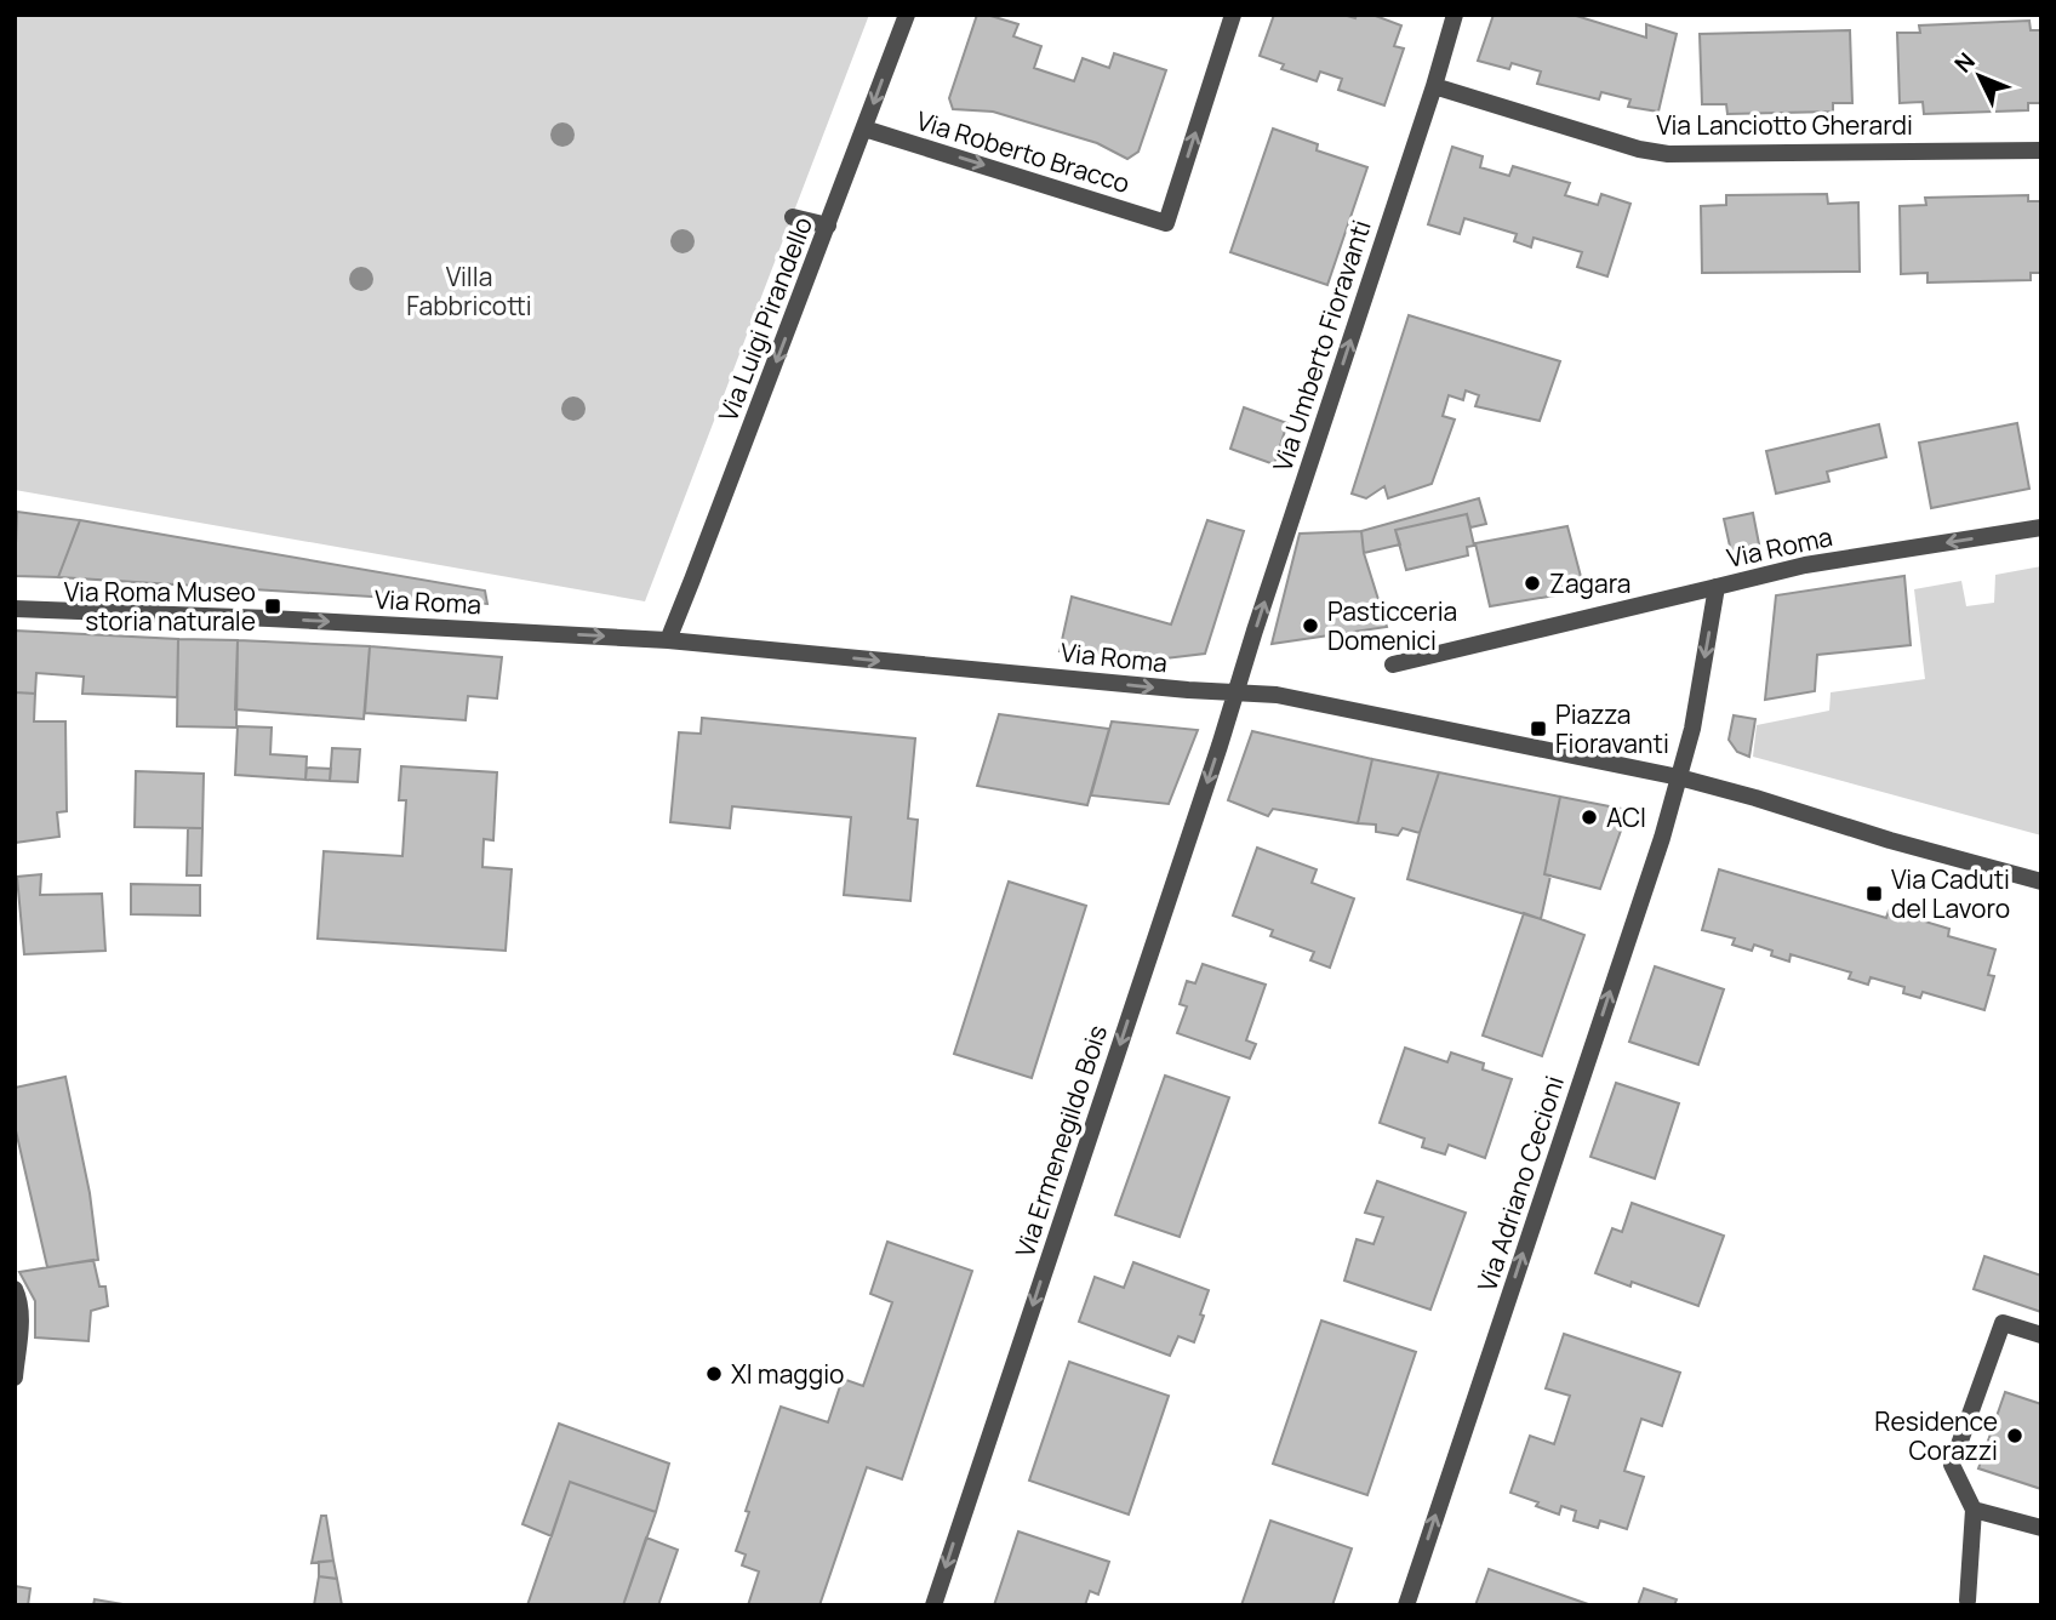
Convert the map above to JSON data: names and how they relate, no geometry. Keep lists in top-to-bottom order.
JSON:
{
  "streets": {
    "street": [
      "Via Lanciotto Gherardi",
      "Via Roberto Bracco",
      "Via Luigi Pirandello",
      "Via Umberto Fioravanti",
      "Via Roma",
      "Via Ermenegildo Bois",
      "Via Adriano Cecioni"
    ]
  },
  "crossings": [
    ["Via Lanciotto Gherardi", "Via Umberto Fioravanti"],
    ["Via Roberto Bracco", "Via Luigi Pirandello"],
    ["Via Luigi Pirandello", "Via Roma"],
    ["Via Umberto Fioravanti", "Via Roma"],
    ["Via Umberto Fioravanti", "Via Ermenegildo Bois"],
    ["Via Roma", "Via Ermenegildo Bois"],
    ["Via Roma", "Via Adriano Cecioni"]
  ],
  "one_way": [
    "Via Luigi Pirandello",
    "Via Umberto Fioravanti",
    "Via Ermenegildo Bois",
    "Via Adriano Cecioni"
  ],
  "parks": ["Villa Fabbricotti"],
  "places": {
    "other": [
      "Zagara",
      "Pasticceria Domenici",
      "ACI",
      "XI maggio",
      "Residence Corazzi"
    ],
    "transit": ["Via Roma Museo storia naturale", "Piazza Fioravanti", "Via Caduti del Lavoro"]
  },
  "north": "top left"
}
